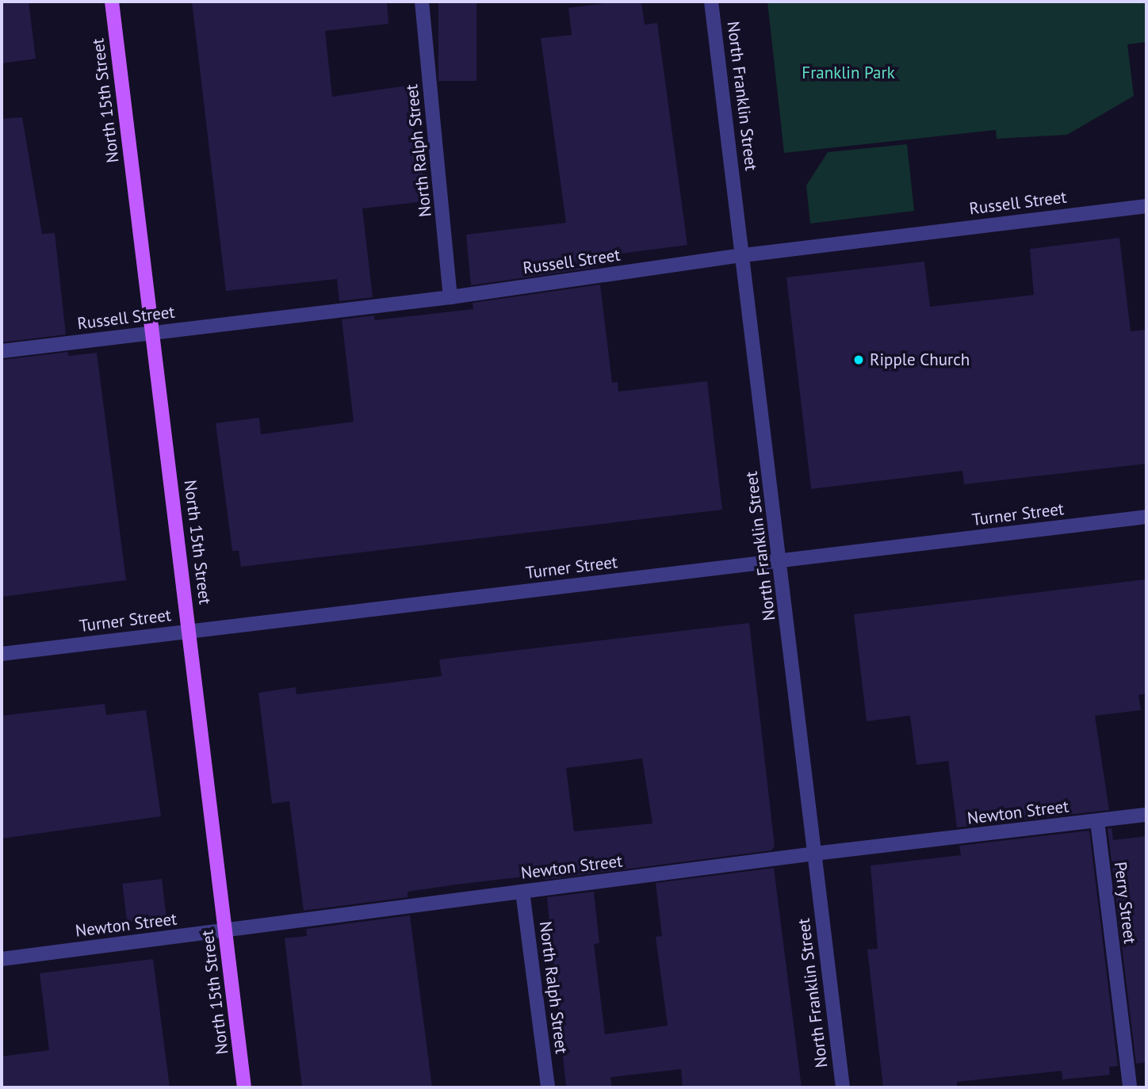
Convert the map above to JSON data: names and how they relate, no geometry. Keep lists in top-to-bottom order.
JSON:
{
  "streets": {
    "main road": ["North 15th Street"],
    "street": [
      "North Franklin Street",
      "North Ralph Street",
      "Russell Street",
      "Turner Street",
      "Newton Street",
      "Perry Street"
    ]
  },
  "crossings": [
    ["North Franklin Street", "Russell Street"],
    ["North Franklin Street", "Turner Street"],
    ["North Franklin Street", "Newton Street"],
    ["North 15th Street", "Russell Street"],
    ["North 15th Street", "Turner Street"],
    ["North 15th Street", "Newton Street"],
    ["North Ralph Street", "Russell Street"],
    ["North Ralph Street", "Newton Street"],
    ["Newton Street", "Perry Street"]
  ],
  "parks": ["Franklin Park"],
  "places": ["Ripple Church"]
}
